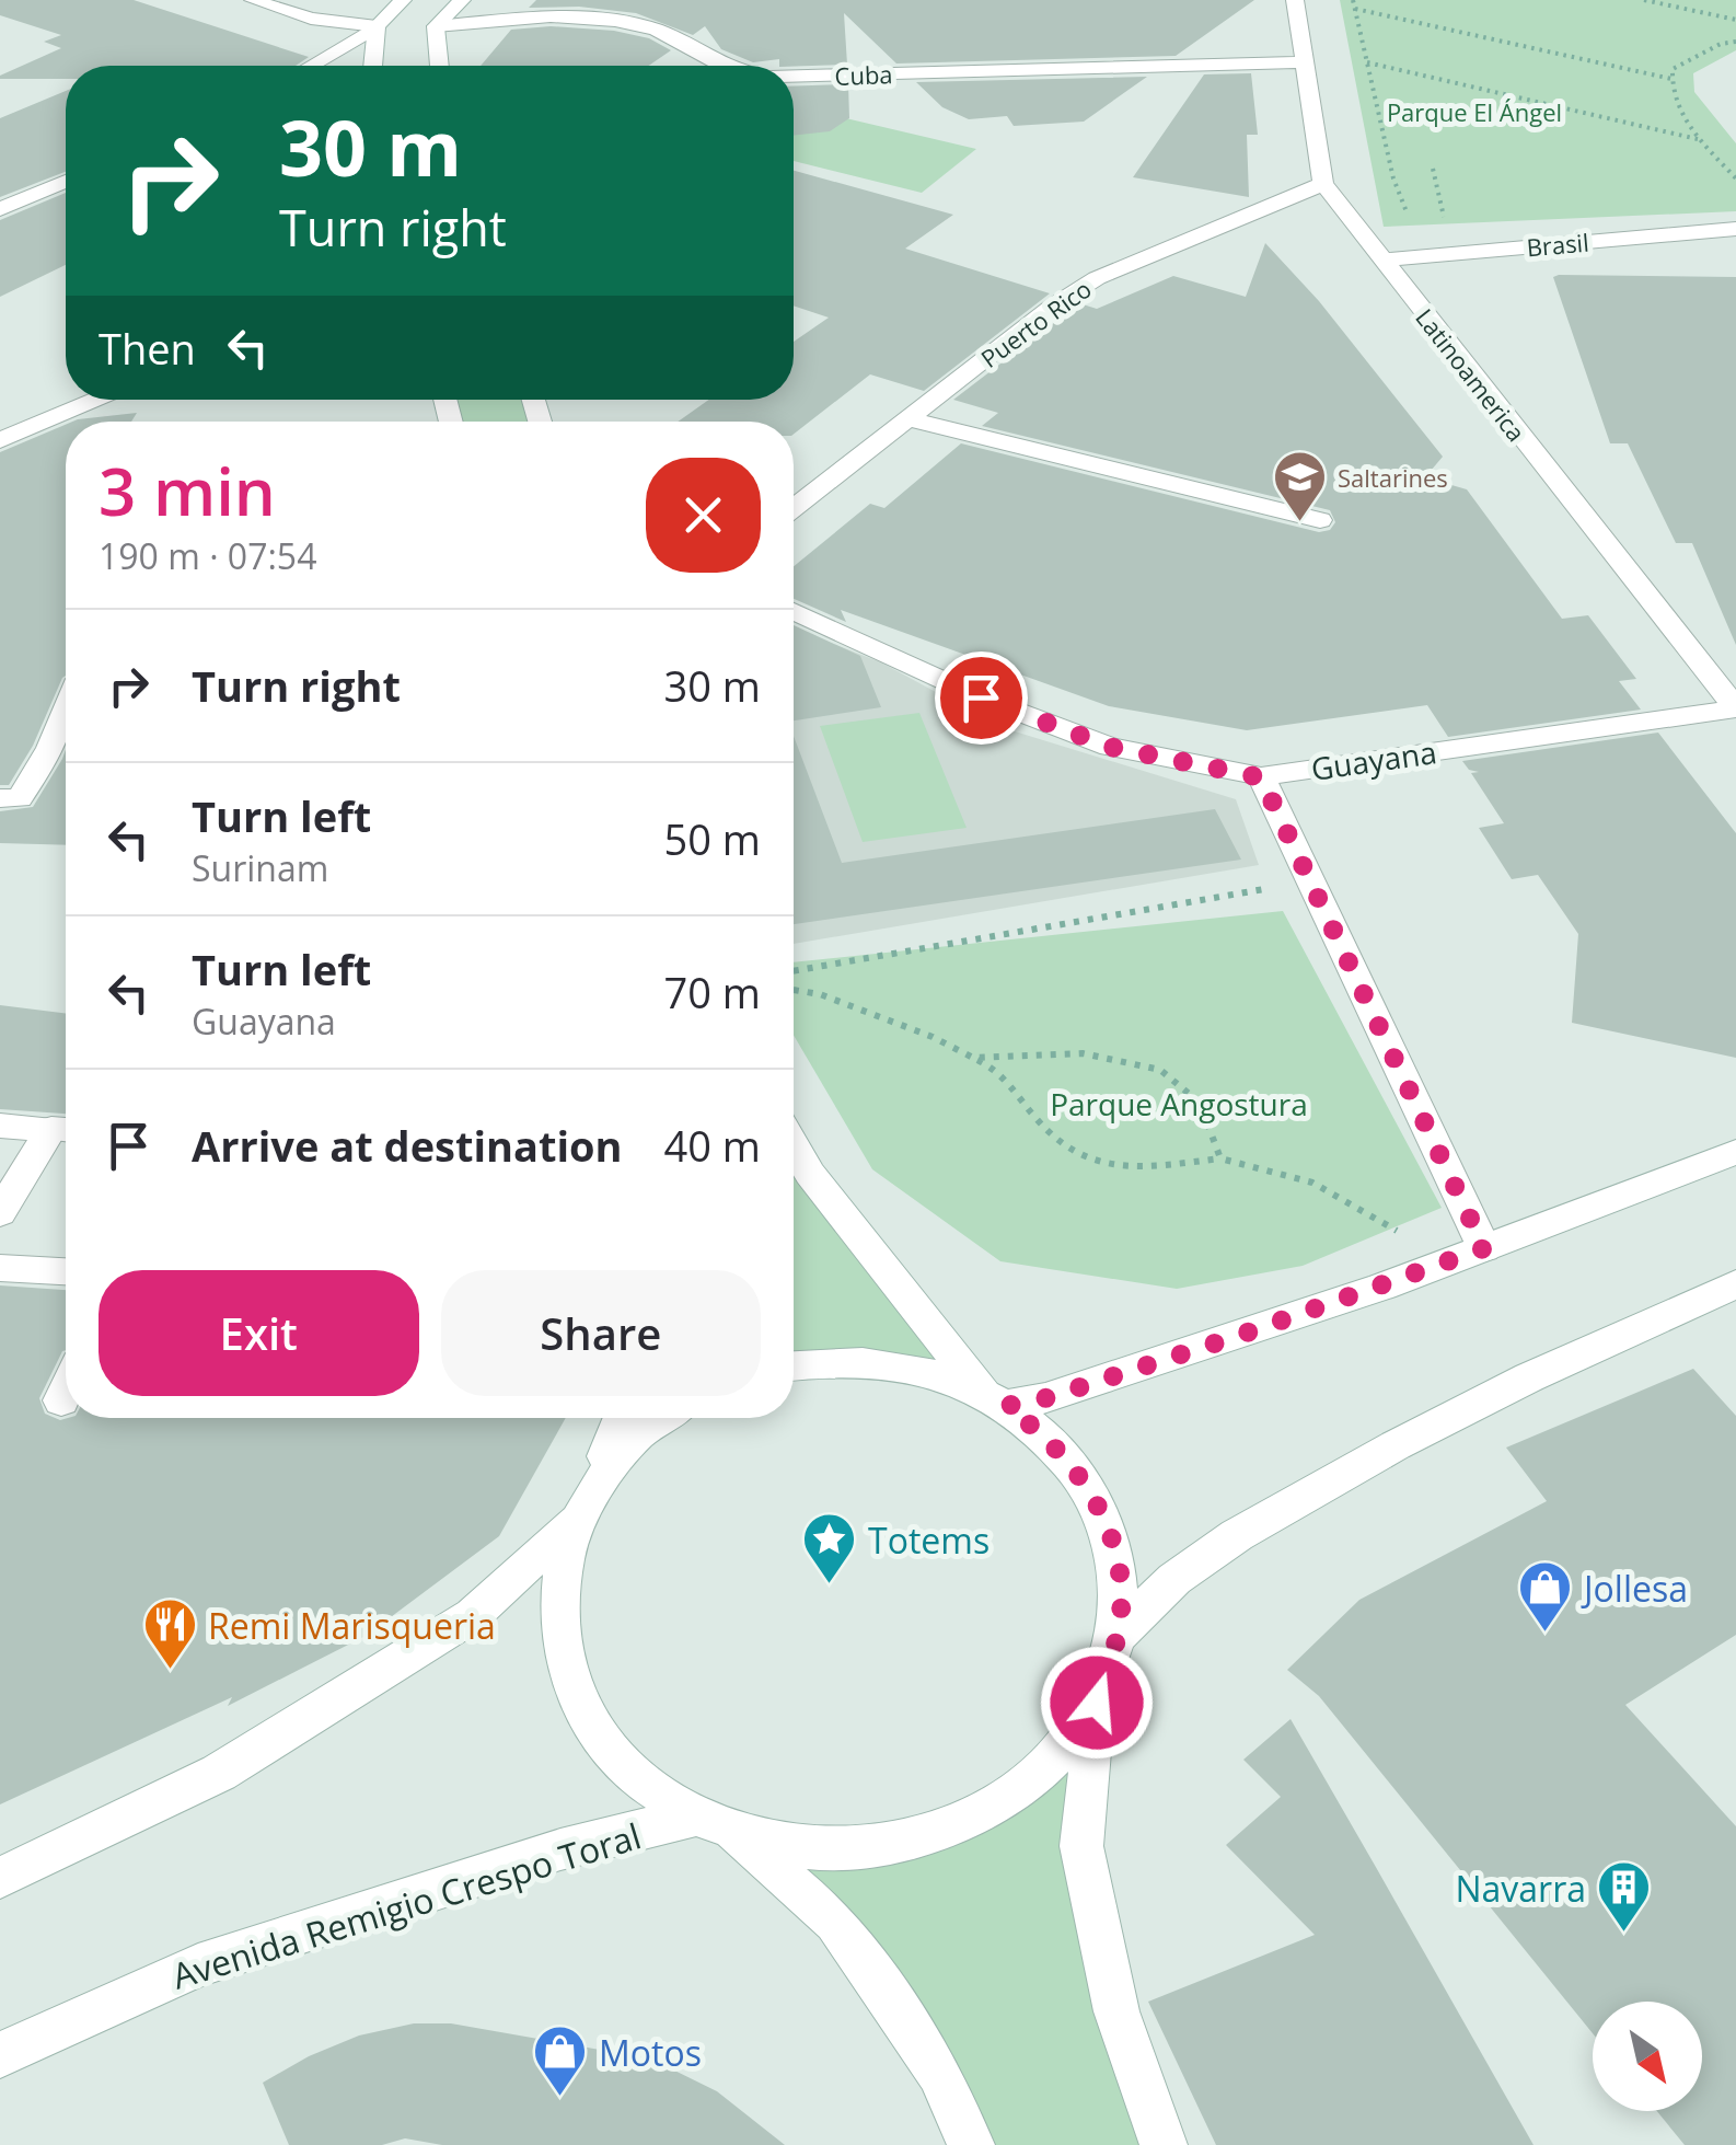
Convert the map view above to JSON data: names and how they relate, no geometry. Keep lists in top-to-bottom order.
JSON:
{
  "streets": {
    "street": [
      "Cuba",
      "Brasil",
      "Puerto Rico",
      "Latinoamerica",
      "Guayana",
      "Avenida Remigio Crespo Toral"
    ]
  },
  "crossings": [
    ["Cuba", "Latinoamerica"],
    ["Brasil", "Latinoamerica"],
    ["Puerto Rico", "Latinoamerica"],
    ["Latinoamerica", "Guayana"]
  ],
  "parks": ["Parque El Ángel", "Parque Angostura"],
  "places": {
    "school or university": ["Saltarines"],
    "place": ["Totems"],
    "shop": ["Jollesa", "Motos"],
    "restaurant": ["Remi Marisqueria"],
    "building": ["Navarra"]
  },
  "north": "bottom right",
  "page": {
    "turn": ["30 m", "Turn right"],
    "then": "Then",
    "heading": ["3 min", "190 m · 07:54"],
    "list": [
      {
        "name": "Turn right",
        "value": "30 m"
      },
      {
        "name": "Turn left",
        "note": "Surinam",
        "value": "50 m"
      },
      {
        "name": "Turn left",
        "note": "Guayana",
        "value": "70 m"
      },
      {
        "name": "Arrive at destination",
        "value": "40 m"
      }
    ],
    "buttons": ["Exit", "Share"]
  }
}
